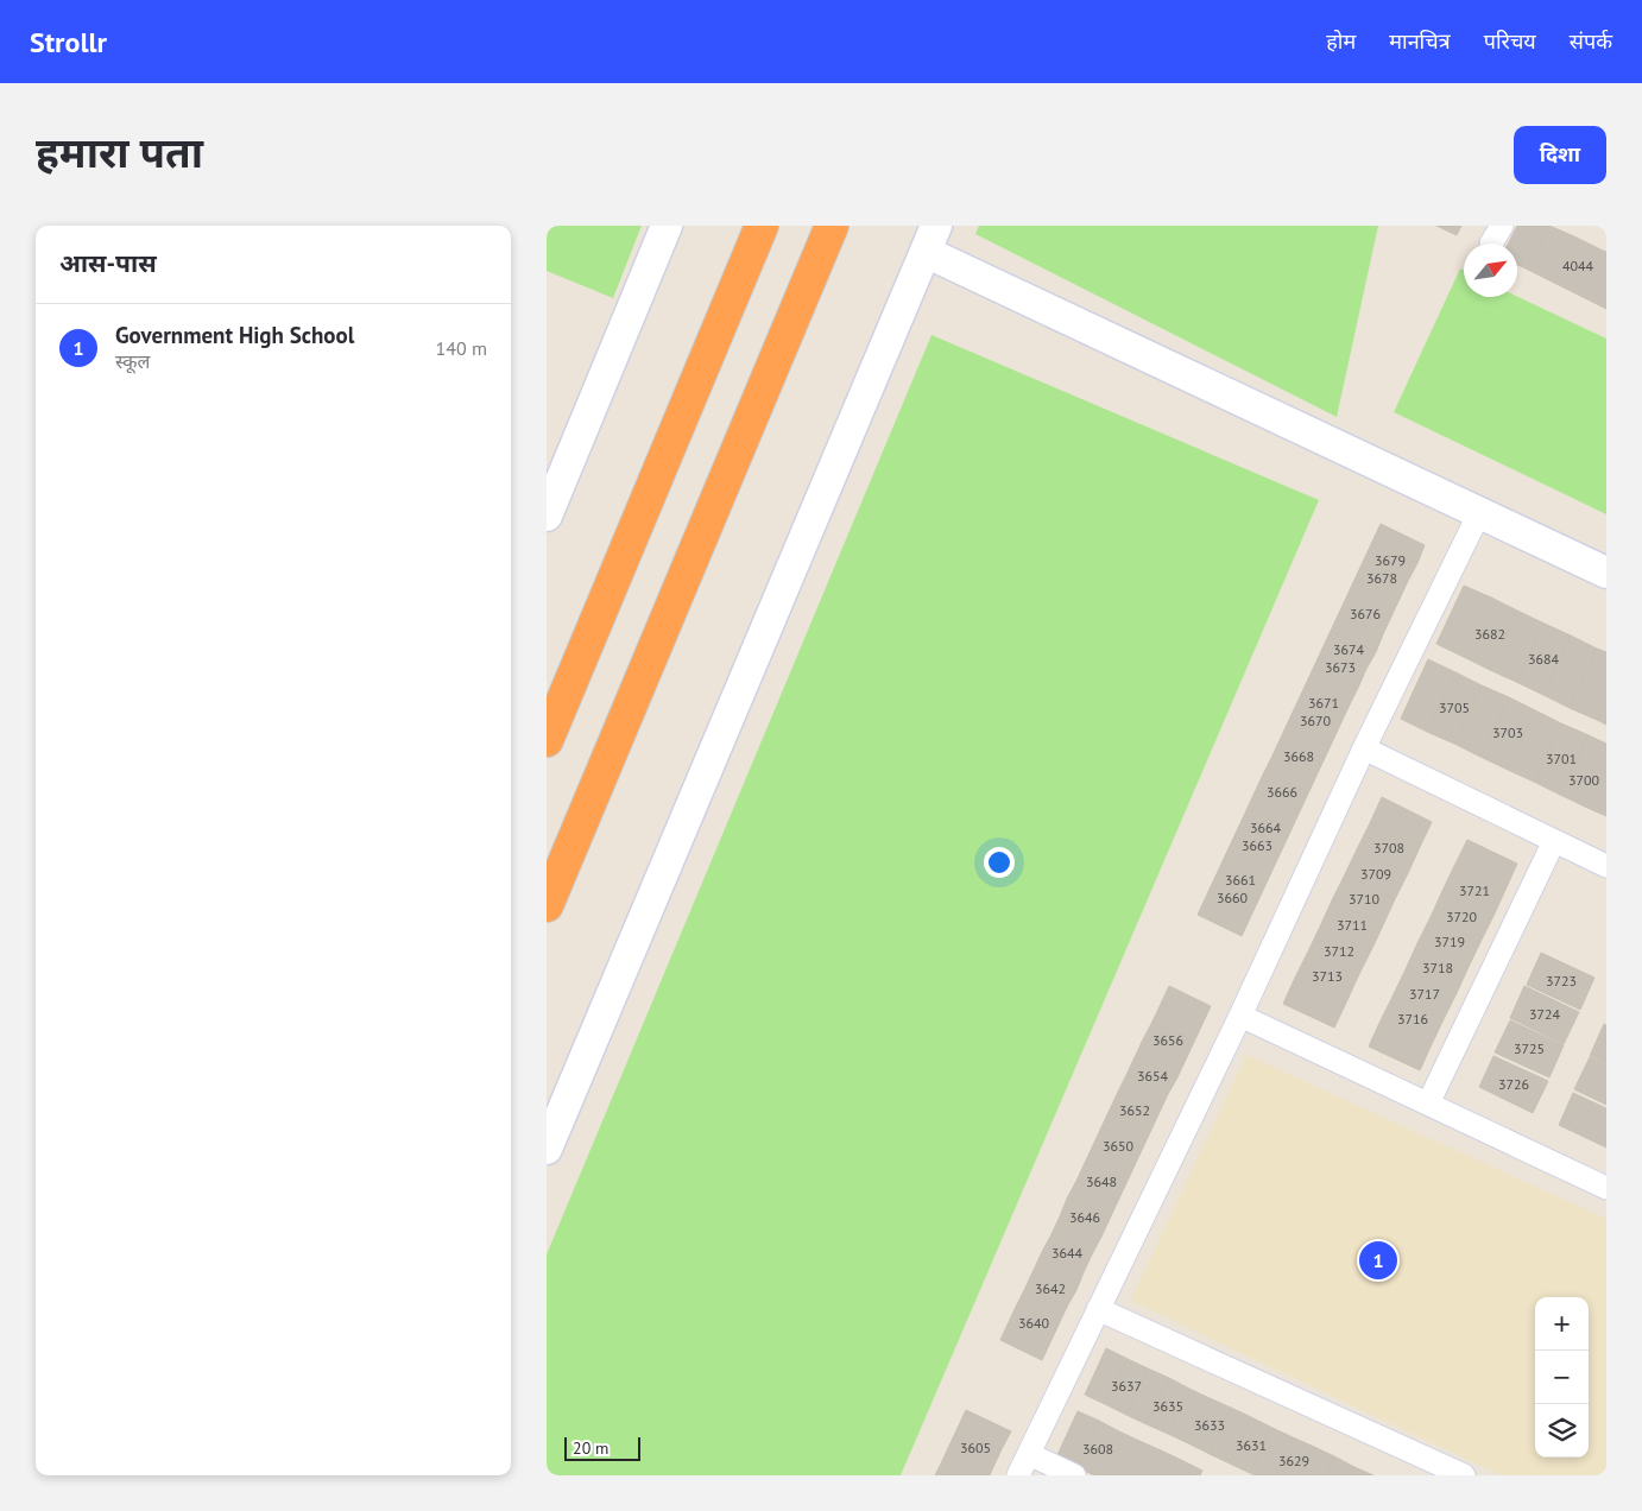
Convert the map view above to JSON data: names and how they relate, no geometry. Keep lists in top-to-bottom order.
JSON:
{
  "house_numbers": [
    "4044",
    "3679",
    "3678",
    "3676",
    "3682",
    "3674",
    "3684",
    "3673",
    "3671",
    "3705",
    "3670",
    "3703",
    "3668",
    "3701",
    "3700",
    "3666",
    "3664",
    "3663",
    "3708",
    "3709",
    "3661",
    "3721",
    "3660",
    "3710",
    "3720",
    "3711",
    "3719",
    "3712",
    "3718",
    "3713",
    "3723",
    "3717",
    "3724",
    "3716",
    "3656",
    "3725",
    "3654",
    "3726",
    "3652",
    "3650",
    "3648",
    "3646",
    "3644",
    "3642",
    "3640",
    "3637",
    "3635",
    "3633",
    "3631",
    "3605",
    "3608",
    "3629"
  ],
  "scale_bar": "20 m",
  "north": "top right",
  "page": {
    "header": "Strollr",
    "nav": [
      "होम",
      "मानचित्र",
      "परिचय",
      "संपर्क"
    ],
    "title": "हमारा पता",
    "buttons": "दिशा",
    "heading": "आस-पास",
    "list": [
      {
        "mark": "1",
        "name": "Government High School",
        "note": "स्कूल",
        "value": "140 m"
      }
    ],
    "pins": "1",
    "map_buttons": ["+", "−"],
    "scale": "20 m"
  }
}
